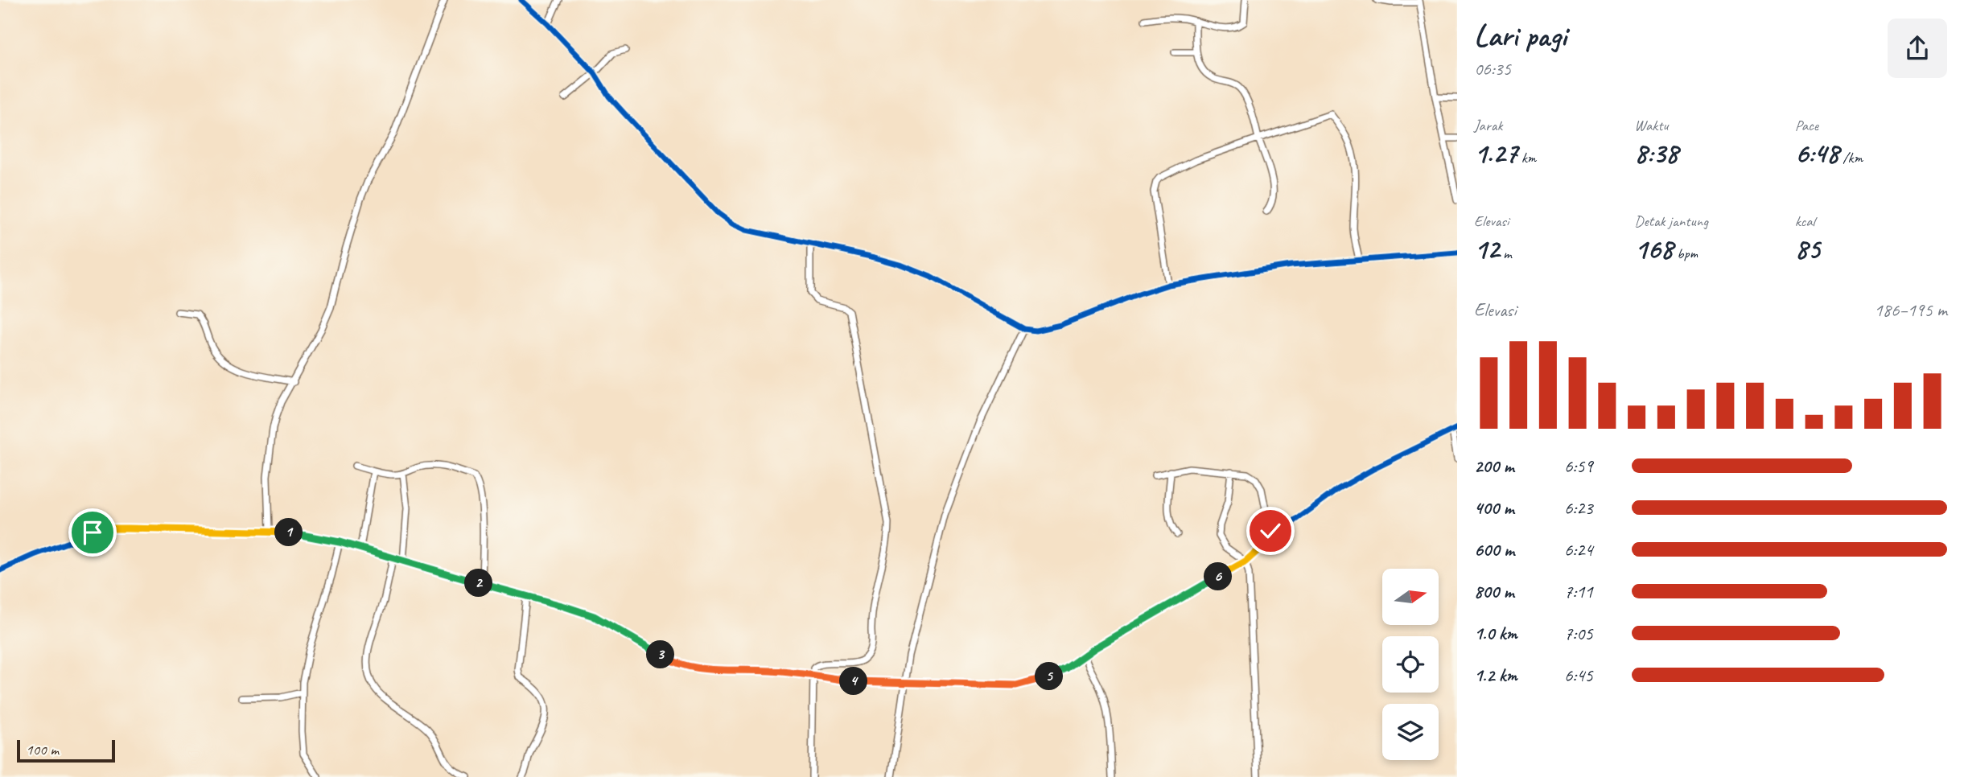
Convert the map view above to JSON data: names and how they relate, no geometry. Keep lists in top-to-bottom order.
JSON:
{
  "scale_bar": "100 m",
  "north": "right",
  "page": {
    "heading": ["Lari pagi", "06:35"],
    "stats": [
      ["Jarak", "1.27 km"],
      ["Waktu", "8:38"],
      ["Pace", "6:48 /km"],
      ["Elevasi", "12 m"],
      ["Detak jantung", "168 bpm"],
      ["kcal", "85"]
    ],
    "chart": ["Elevasi", "186–195 m"],
    "list": [
      {
        "name": "200 m",
        "note": "6:59"
      },
      {
        "name": "400 m",
        "note": "6:23"
      },
      {
        "name": "600 m",
        "note": "6:24"
      },
      {
        "name": "800 m",
        "note": "7:11"
      },
      {
        "name": "1.0 km",
        "note": "7:05"
      },
      {
        "name": "1.2 km",
        "note": "6:45"
      }
    ],
    "pins": [
      "1",
      "6",
      "2",
      "3",
      "5",
      "4"
    ],
    "scale": "100 m"
  }
}
